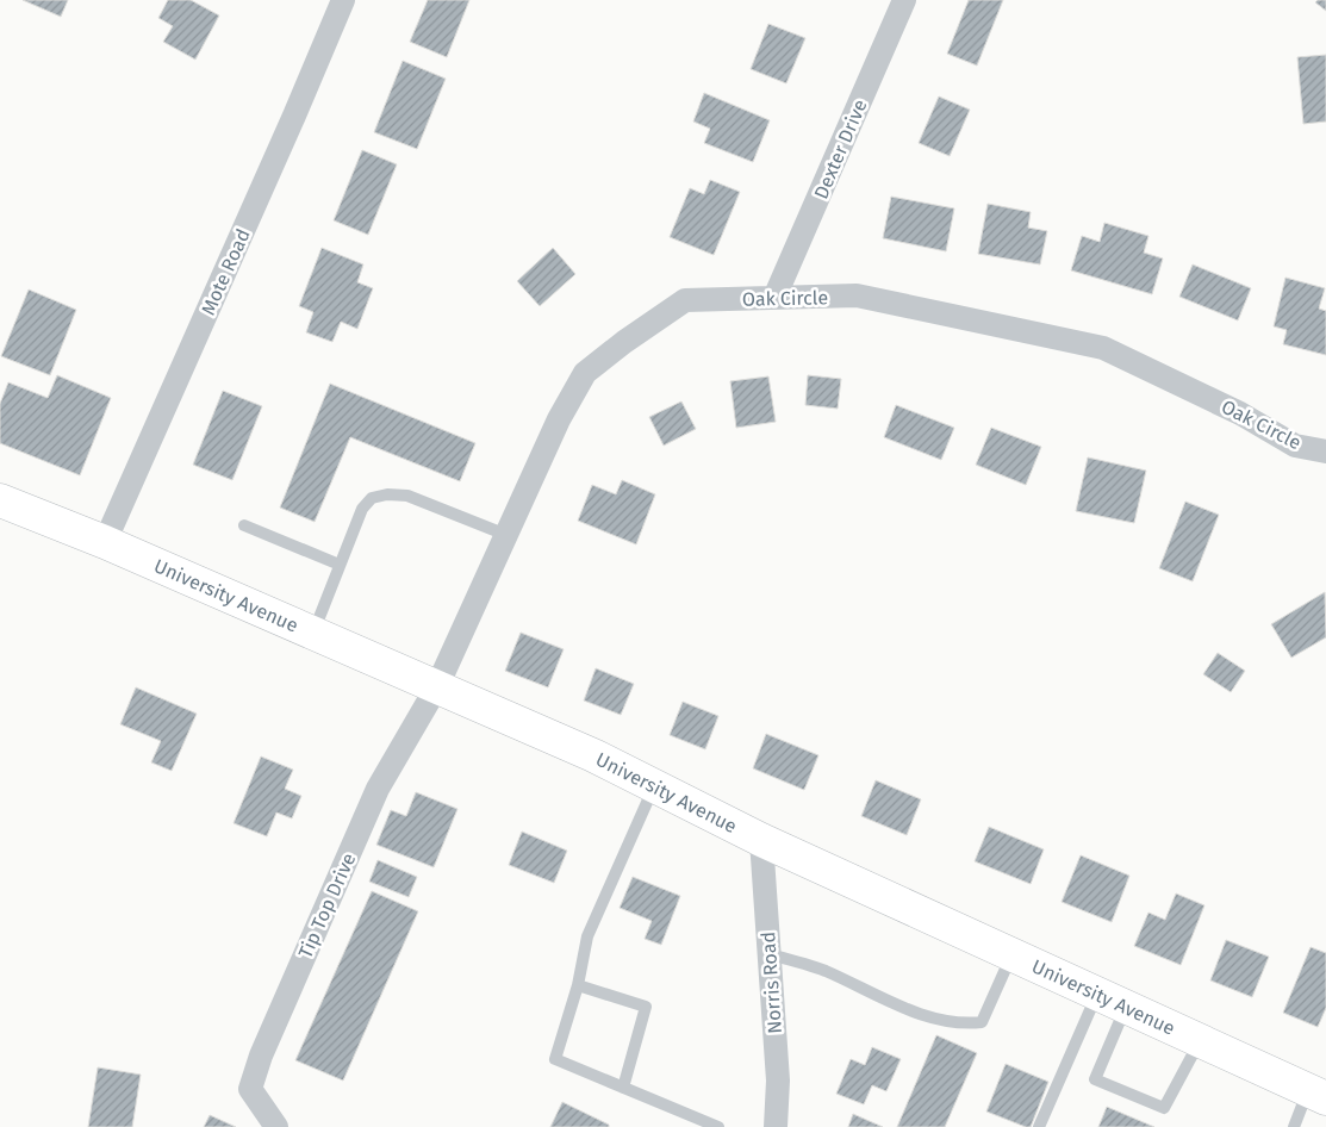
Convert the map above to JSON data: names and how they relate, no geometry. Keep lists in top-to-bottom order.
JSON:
{
  "streets": {
    "main road": ["University Avenue"],
    "street": [
      "Dexter Drive",
      "Mote Road",
      "Oak Circle",
      "Tip Top Drive",
      "Norris Road"
    ]
  },
  "crossings": [
    ["Dexter Drive", "Oak Circle"],
    ["Mote Road", "University Avenue"],
    ["Oak Circle", "University Avenue"],
    ["Oak Circle", "Tip Top Drive"],
    ["University Avenue", "Tip Top Drive"],
    ["University Avenue", "Norris Road"]
  ]
}
